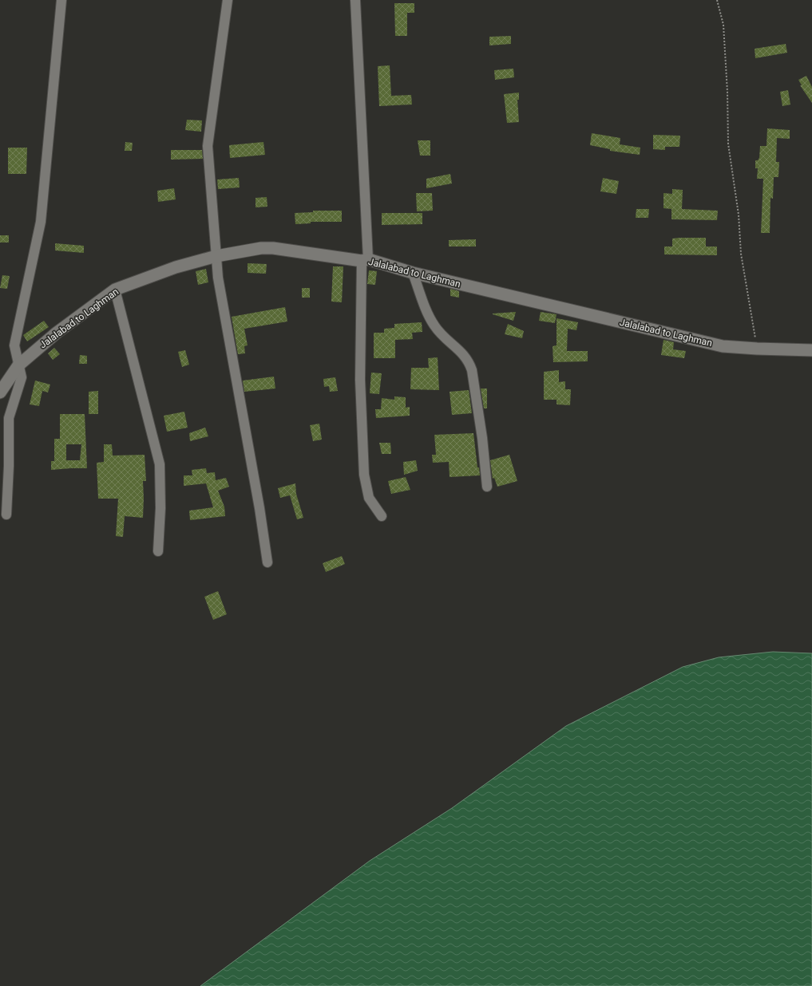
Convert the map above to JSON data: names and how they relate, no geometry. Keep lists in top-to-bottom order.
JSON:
{
  "streets": {
    "street": ["Jalalabad to Laghman"]
  }
}
